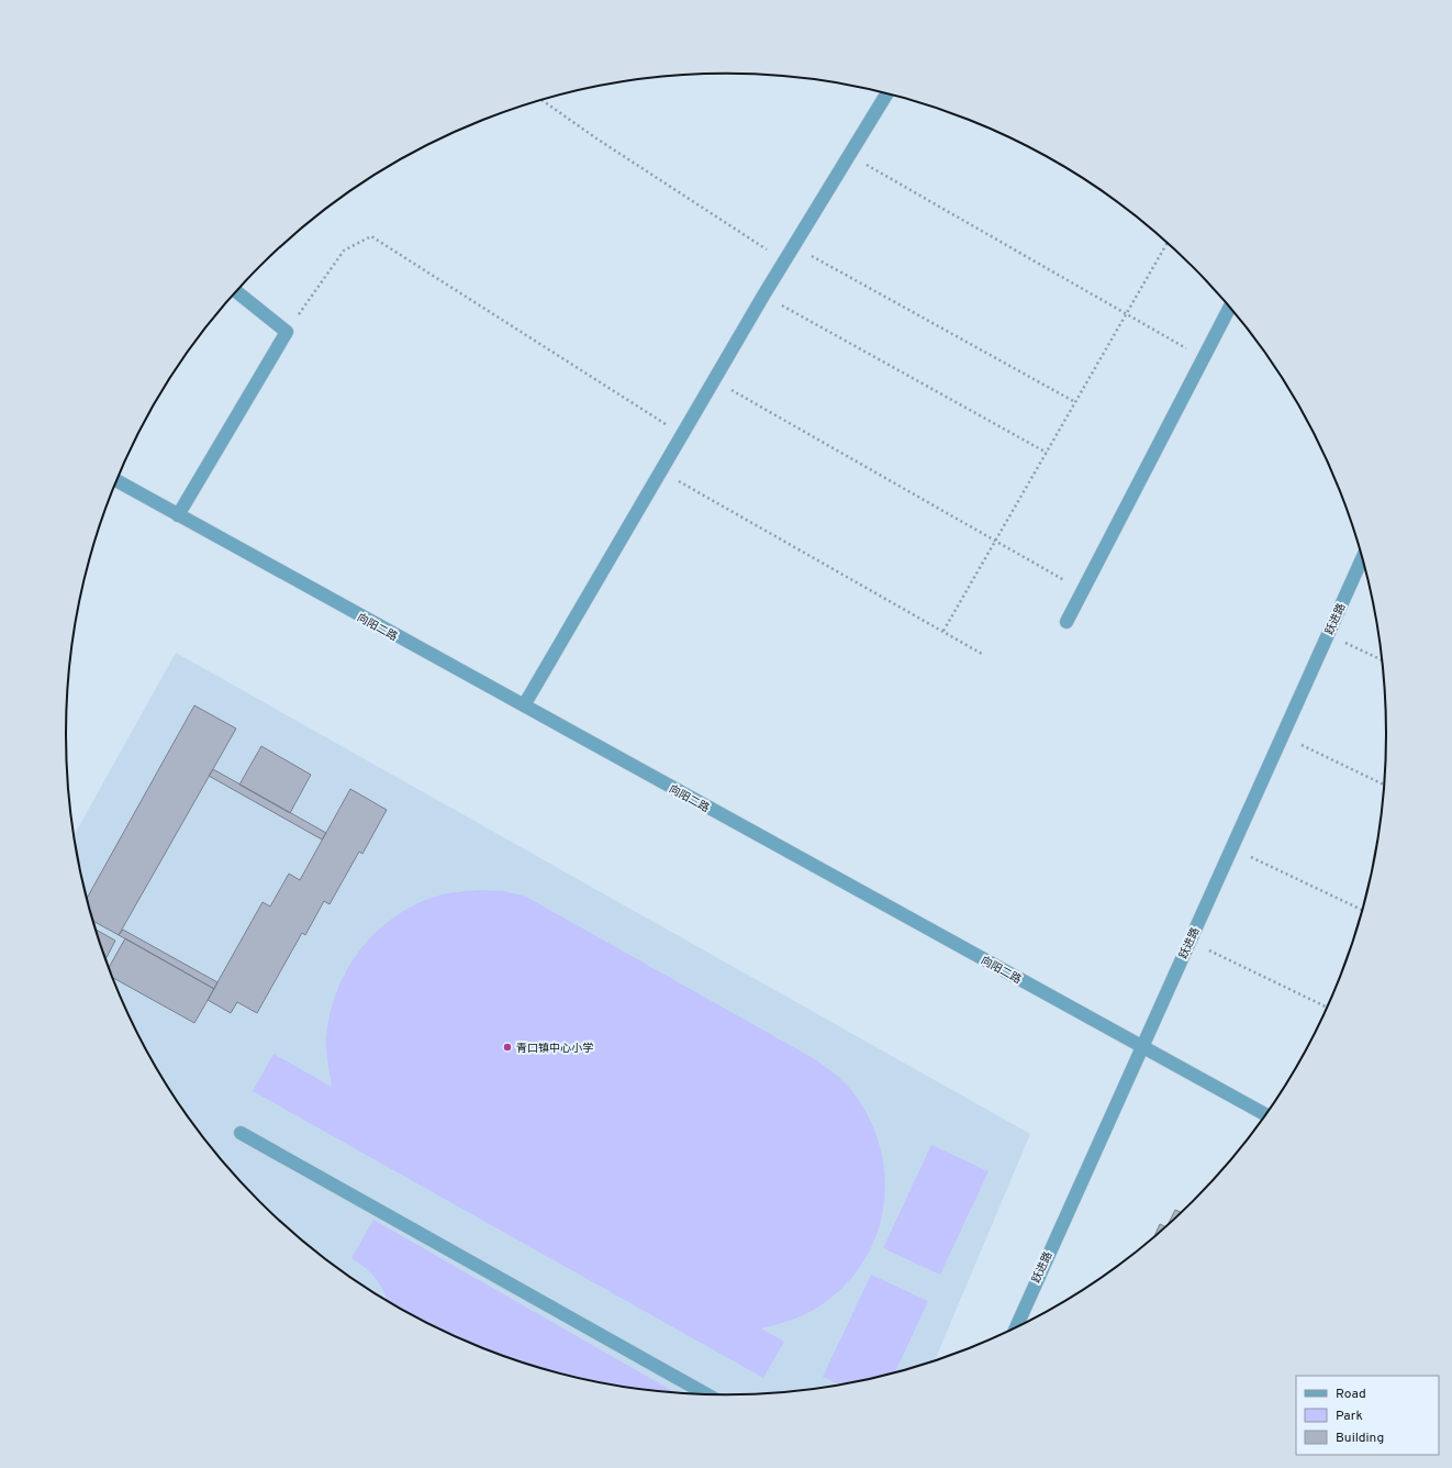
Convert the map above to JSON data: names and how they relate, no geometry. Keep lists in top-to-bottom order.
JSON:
{
  "streets": {
    "street": ["跃进路", "向阳二路"]
  },
  "crossings": [
    ["跃进路", "向阳二路"]
  ],
  "places": ["青口镇中心小学"],
  "legend": ["Road", "Park", "Building"]
}
